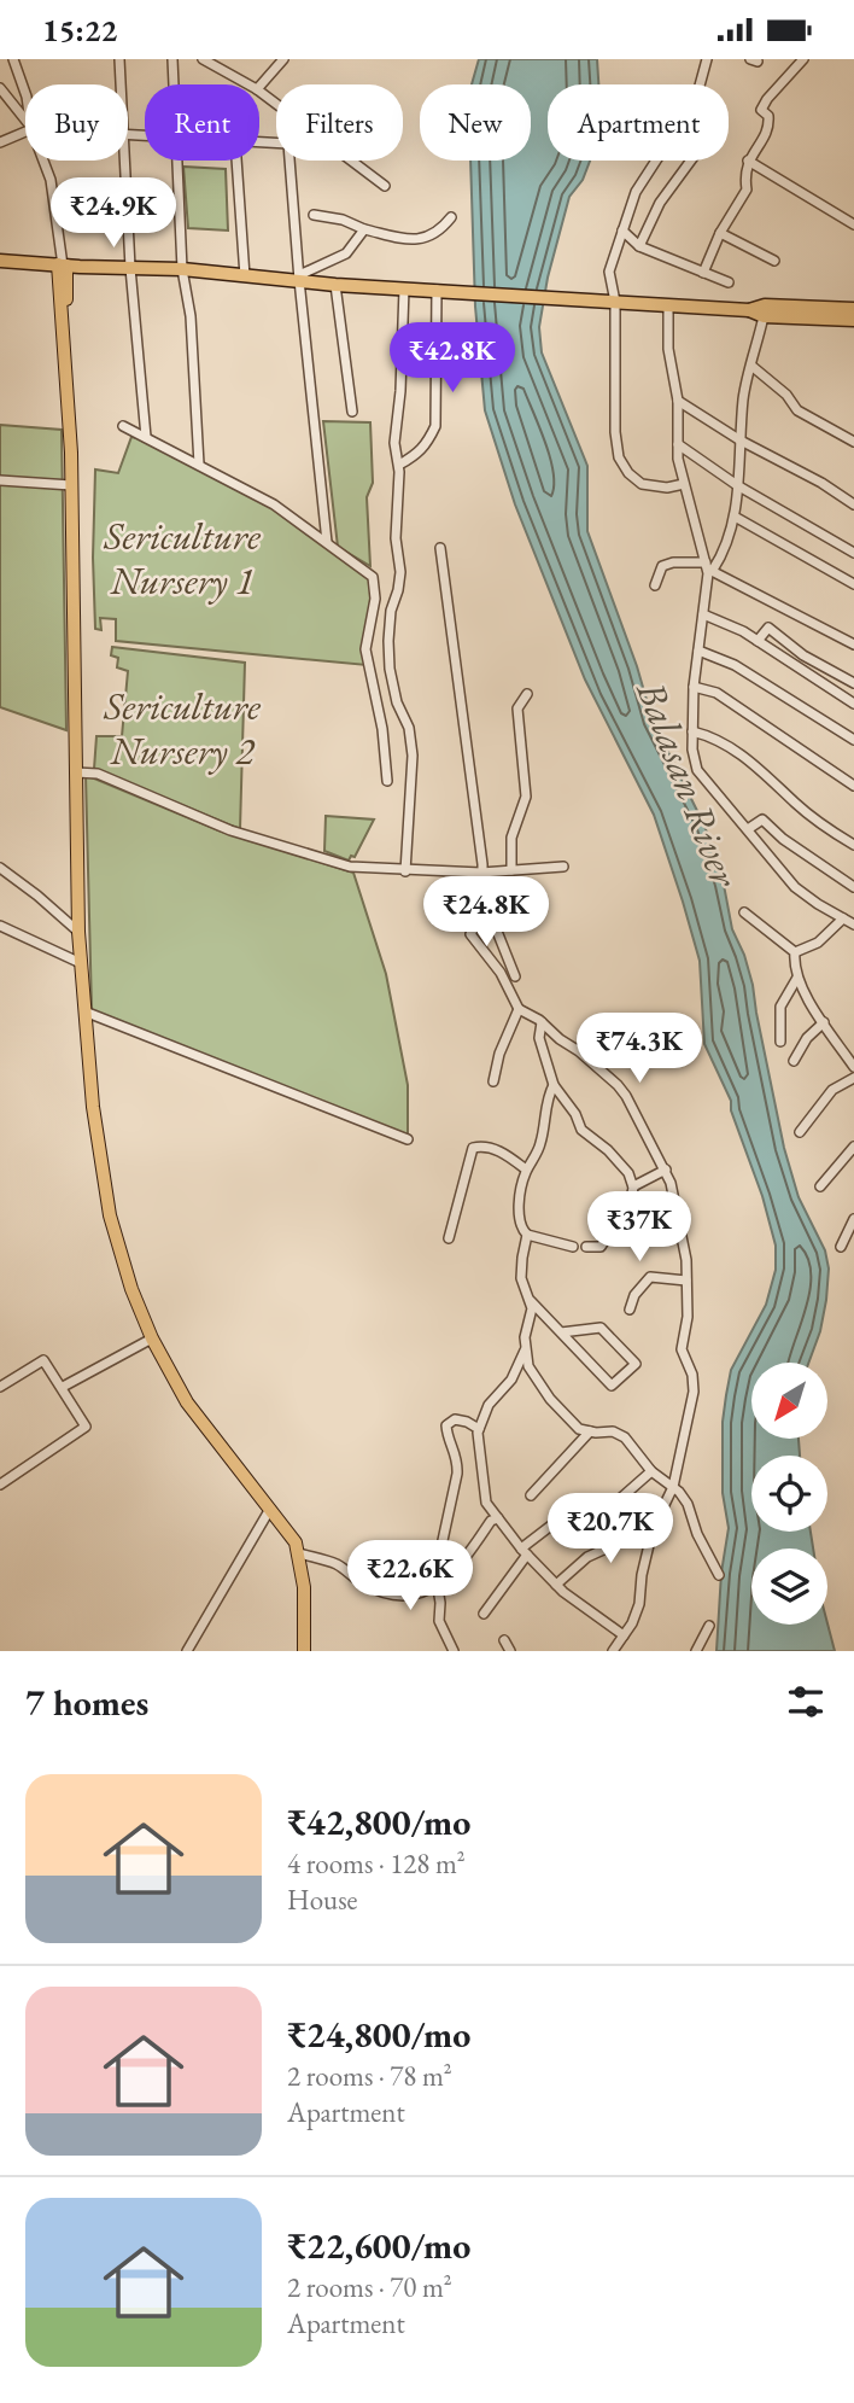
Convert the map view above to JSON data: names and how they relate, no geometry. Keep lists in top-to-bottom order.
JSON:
{
  "water": ["Balasan River"],
  "parks": ["Sericulture Nursery 1", "Sericulture Nursery 2"],
  "north": "bottom left",
  "page": {
    "status": "15:22",
    "chip": [
      "Buy",
      "Rent",
      "Filters",
      "New",
      "Apartment"
    ],
    "price": [
      "₹24.9K",
      "₹42.8K",
      "₹24.8K",
      "₹74.3K",
      "₹37K",
      "₹20.7K",
      "₹22.6K"
    ],
    "heading": "7 homes",
    "list": [
      {
        "name": "₹42,800/mo",
        "note": "4 rooms · 128 m² · House"
      },
      {
        "name": "₹24,800/mo",
        "note": "2 rooms · 78 m² · Apartment"
      },
      {
        "name": "₹22,600/mo",
        "note": "2 rooms · 70 m² · Apartment"
      }
    ]
  }
}
